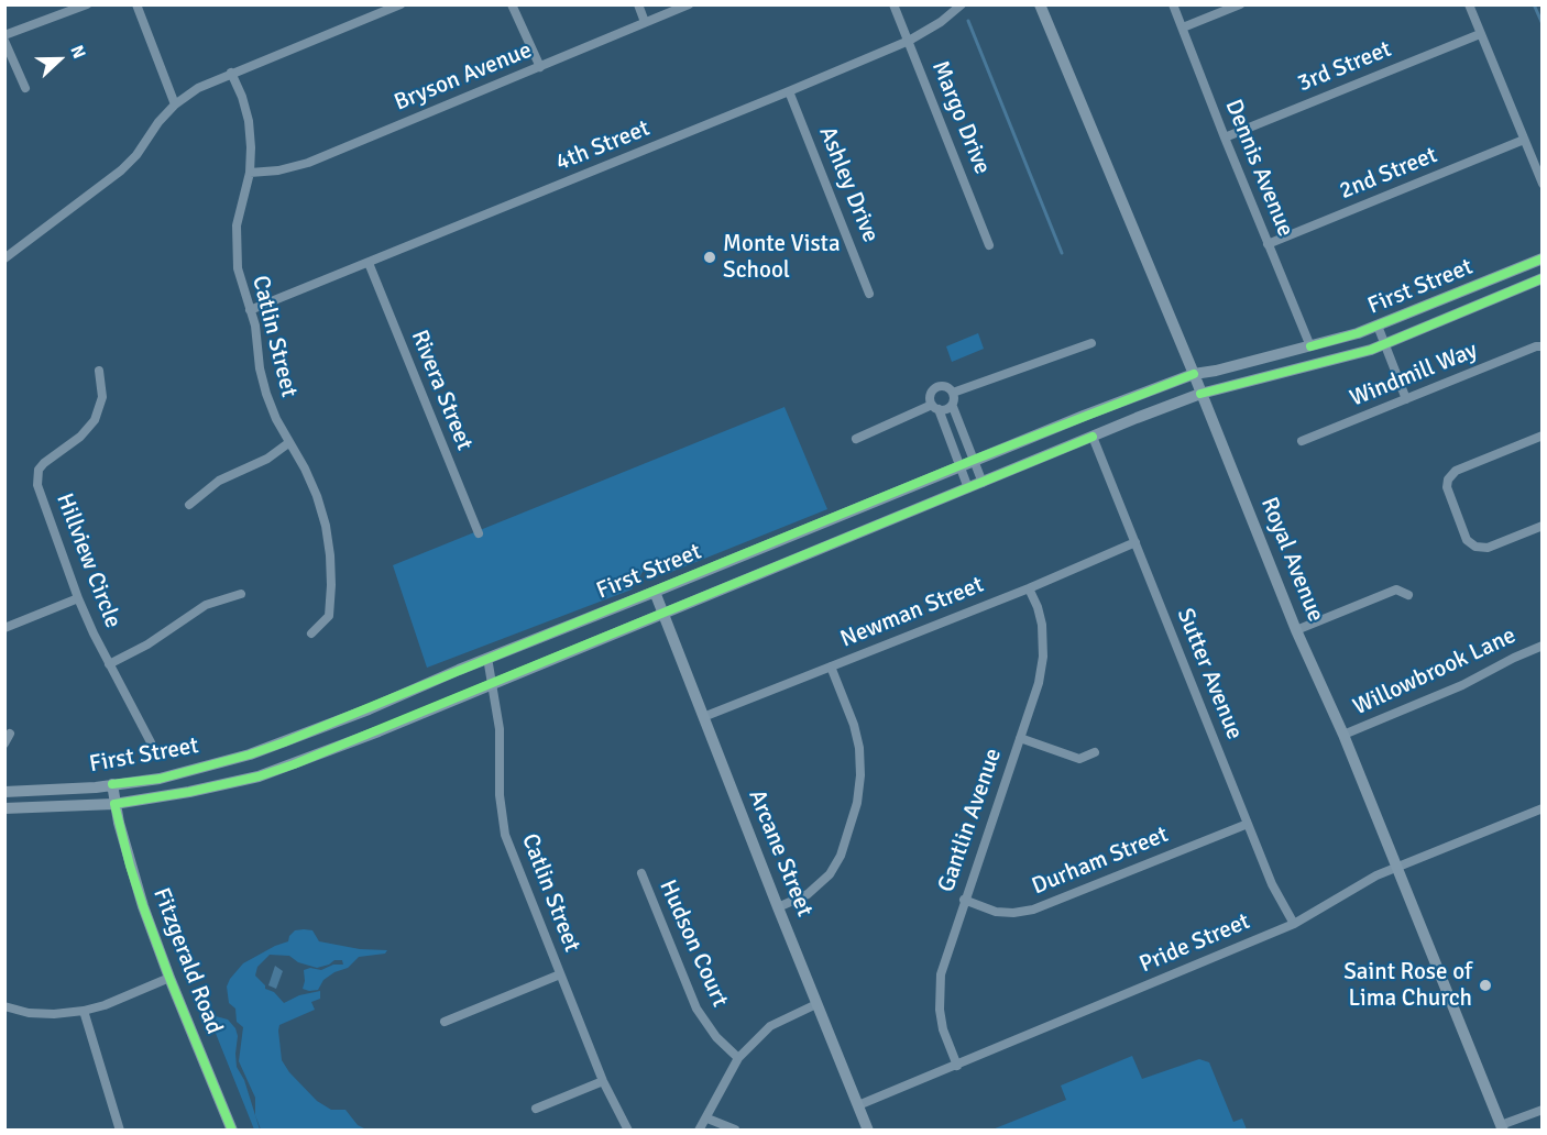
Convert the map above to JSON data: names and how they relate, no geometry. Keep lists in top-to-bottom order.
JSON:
{
  "streets": {
    "main road": [
      "First Street",
      "Royal Avenue",
      "Arcane Street",
      "Fitzgerald Road"
    ],
    "street": [
      "3rd Street",
      "Bryson Avenue",
      "Margo Drive",
      "4th Street",
      "Dennis Avenue",
      "2nd Street",
      "Ashley Drive",
      "Catlin Street",
      "Windmill Way",
      "Rivera Street",
      "Hillview Circle",
      "Newman Street",
      "Willowbrook Lane",
      "Sutter Avenue",
      "Gantlin Avenue",
      "Durham Street",
      "Hudson Court",
      "Pride Street"
    ]
  },
  "crossings": [
    ["3rd Street", "Dennis Avenue"],
    ["Bryson Avenue", "Catlin Street"],
    ["Margo Drive", "4th Street"],
    ["4th Street", "Ashley Drive"],
    ["4th Street", "Catlin Street"],
    ["4th Street", "Rivera Street"],
    ["Dennis Avenue", "2nd Street"],
    ["Dennis Avenue", "First Street"],
    ["First Street", "Catlin Street"],
    ["First Street", "Royal Avenue"],
    ["First Street", "Sutter Avenue"],
    ["First Street", "Arcane Street"],
    ["First Street", "Fitzgerald Road"],
    ["Royal Avenue", "Willowbrook Lane"],
    ["Royal Avenue", "Pride Street"],
    ["Newman Street", "Sutter Avenue"],
    ["Newman Street", "Gantlin Avenue"],
    ["Newman Street", "Arcane Street"],
    ["Sutter Avenue", "Durham Street"],
    ["Sutter Avenue", "Pride Street"],
    ["Gantlin Avenue", "Durham Street"],
    ["Gantlin Avenue", "Pride Street"],
    ["Arcane Street", "Pride Street"]
  ],
  "places": ["Monte Vista School", "Saint Rose of Lima Church"],
  "north": "right"
}
